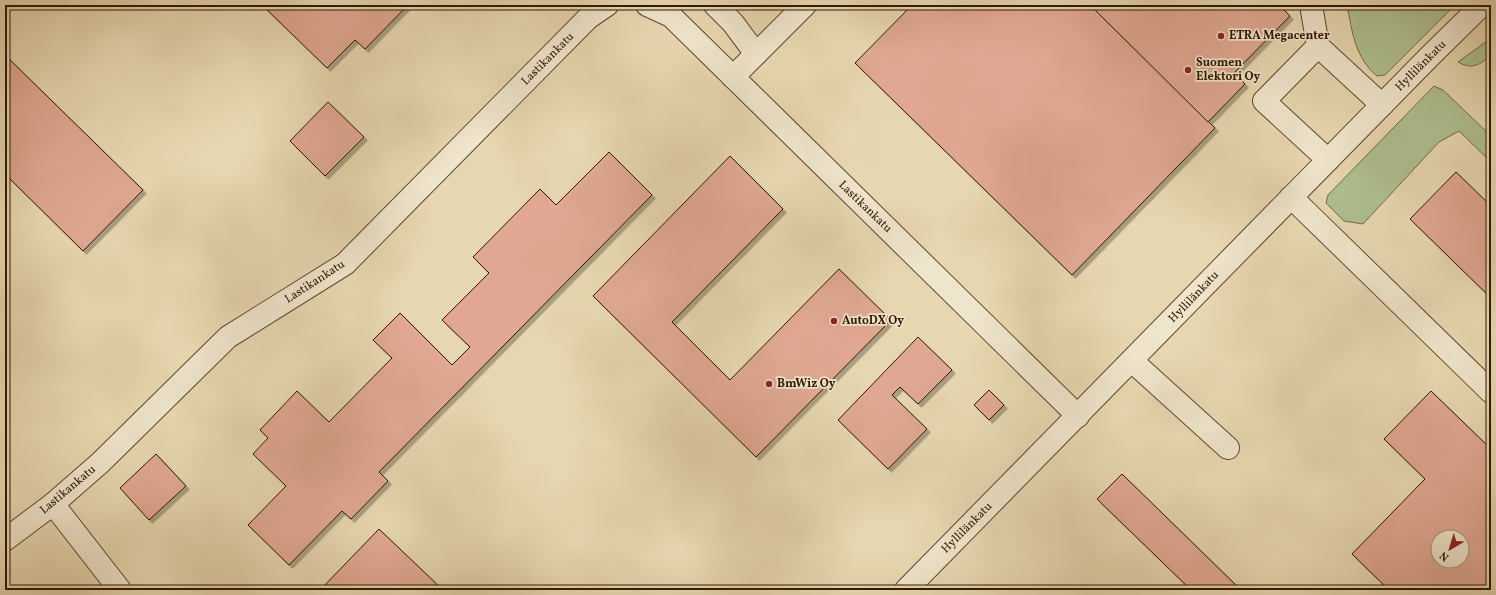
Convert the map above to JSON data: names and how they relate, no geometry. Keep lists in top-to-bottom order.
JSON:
{
  "streets": {
    "street": ["Lastikankatu", "Hyllilänkatu"]
  },
  "crossings": [
    ["Lastikankatu", "Hyllilänkatu"]
  ],
  "places": [
    "ETRA Megacenter",
    "Suomen Elektori Oy",
    "AutoDX Oy",
    "BmWiz Oy"
  ],
  "north": "bottom left"
}
